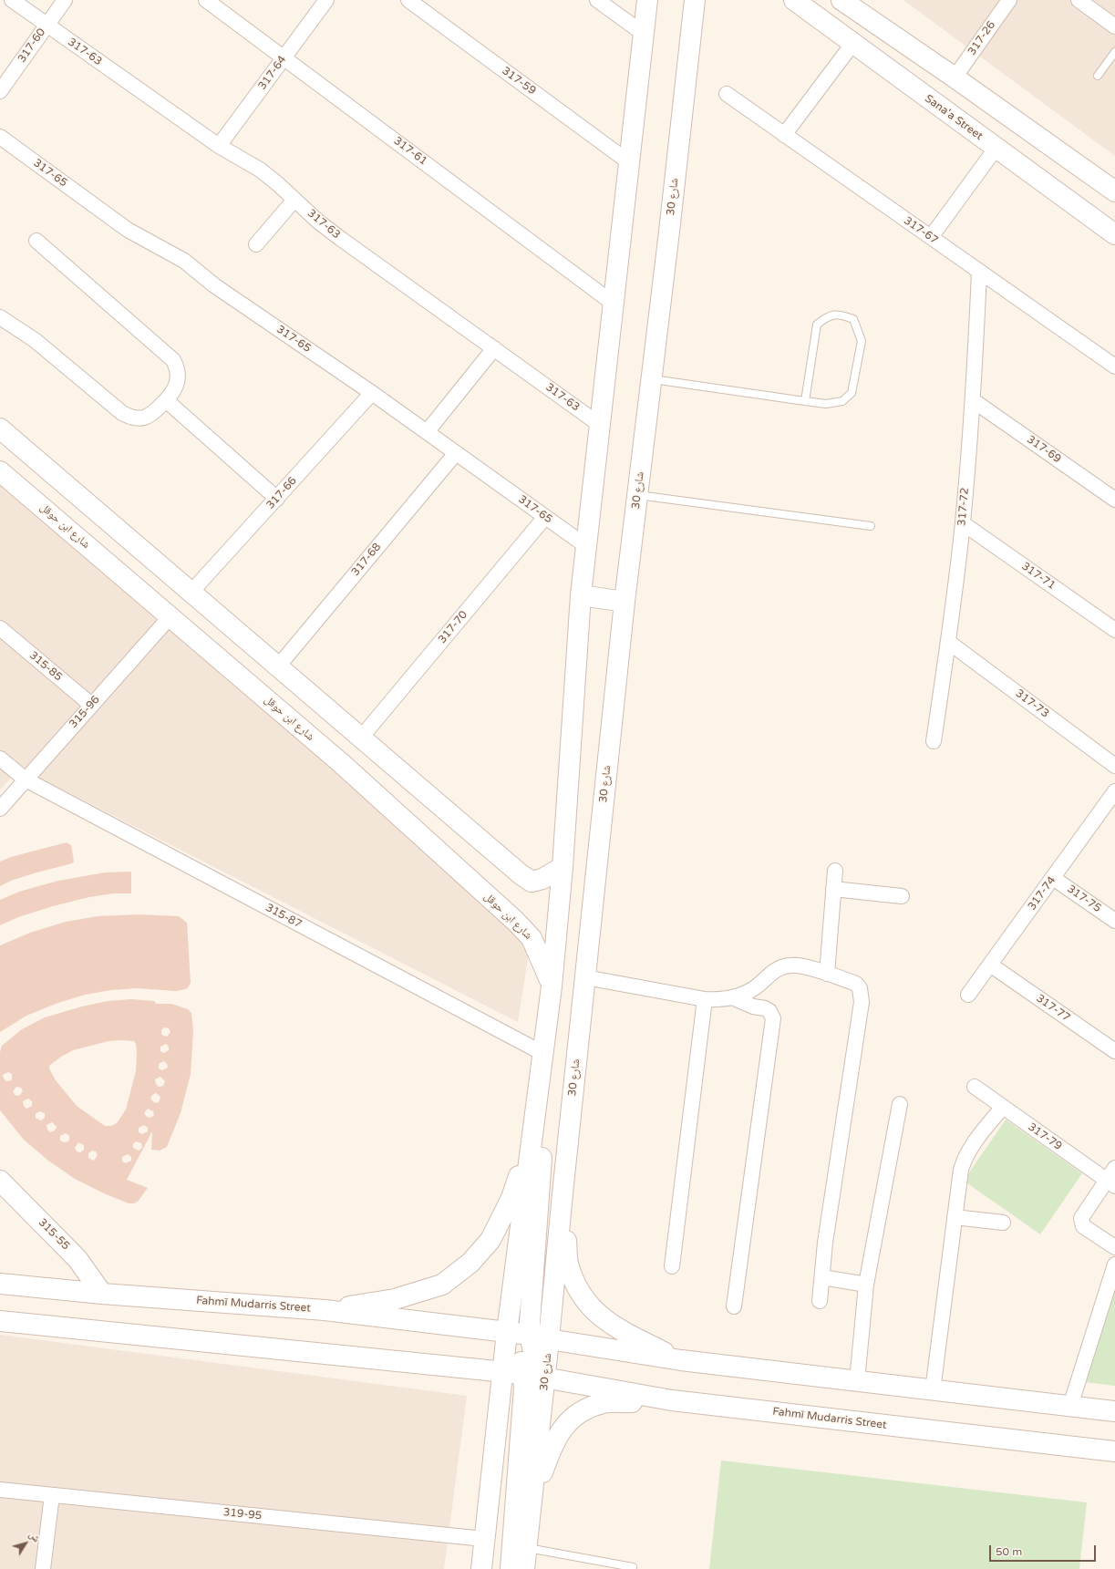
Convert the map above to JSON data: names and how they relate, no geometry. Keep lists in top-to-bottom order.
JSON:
{
  "streets": {
    "street": [
      "317-26",
      "317-60",
      "317-63",
      "317-64",
      "317-59",
      "Sana'a Street",
      "317-61",
      "317-65",
      "شارع 30",
      "317-67",
      "317-69",
      "317-66",
      "317-72",
      "شارع ابن حوقل",
      "317-68",
      "317-71",
      "317-70",
      "315-85",
      "317-73",
      "315-96",
      "317-74",
      "317-75",
      "315-87",
      "317-77",
      "317-79",
      "315-55",
      "Fahmī Mudarris Street",
      "319-95"
    ]
  },
  "crossings": [
    ["317-60", "317-63"],
    ["317-63", "317-64"],
    ["317-64", "317-61"],
    ["317-65", "317-66"],
    ["317-65", "317-68"],
    ["317-65", "317-70"],
    ["شارع 30", "Fahmī Mudarris Street"],
    ["317-67", "317-72"],
    ["317-69", "317-72"],
    ["317-72", "317-71"],
    ["317-72", "317-73"],
    ["شارع ابن حوقل", "315-96"],
    ["315-85", "315-96"],
    ["315-96", "315-87"],
    ["317-74", "317-75"],
    ["317-74", "317-77"],
    ["315-55", "Fahmī Mudarris Street"]
  ],
  "scale_bar": "50 m",
  "north": "top right"
}
